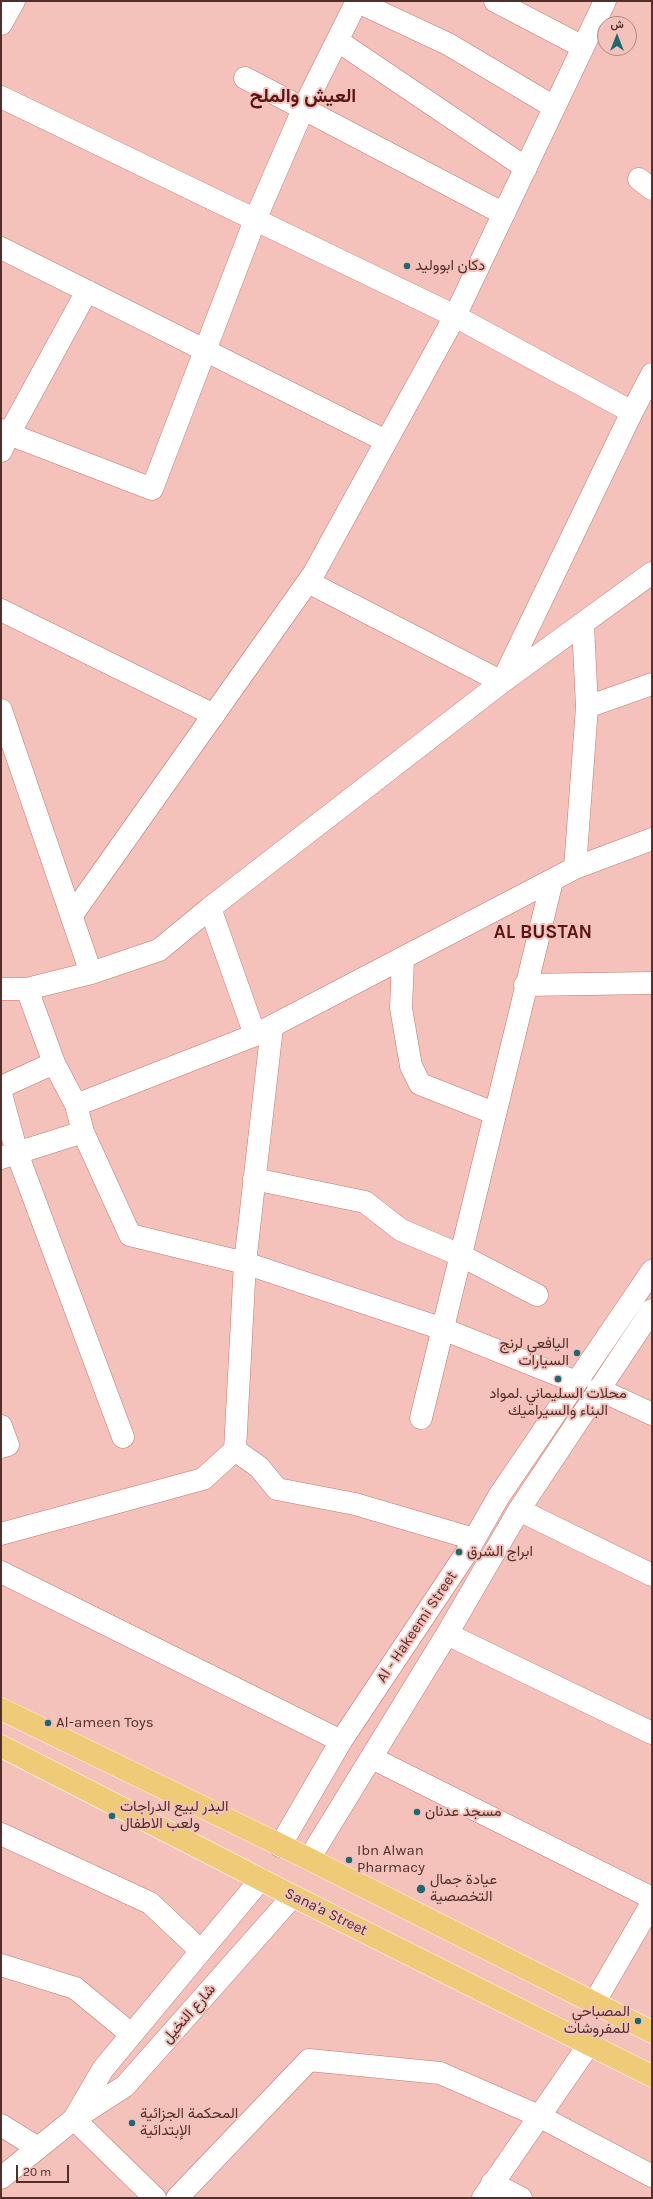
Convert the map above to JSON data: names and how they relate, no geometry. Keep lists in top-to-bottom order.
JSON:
{
  "streets": {
    "highway": ["Sana'a Street"],
    "street": ["Al - Hakeemi Street", "شارع النخيل"]
  },
  "crossings": [
    ["Sana'a Street", "شارع النخيل"]
  ],
  "districts": ["العيش والملح", "AL BUSTAN"],
  "places": [
    "دكان ابووليد",
    "اليافعي لرنج السيارات",
    "محلات السليماني .لمواد البناء والسيراميك",
    "ابراج الشرق",
    "Al-ameen Toys",
    "مسجد عدنان",
    "البدر لبيع الدراجات ولعب الاطفال",
    "Ibn Alwan Pharmacy",
    "عيادة جمال التخصصية",
    "المصباحي للمفروشات",
    "المحكمة الجزائية الإبتدائية"
  ],
  "scale_bar": "20 m",
  "north": "top"
}
